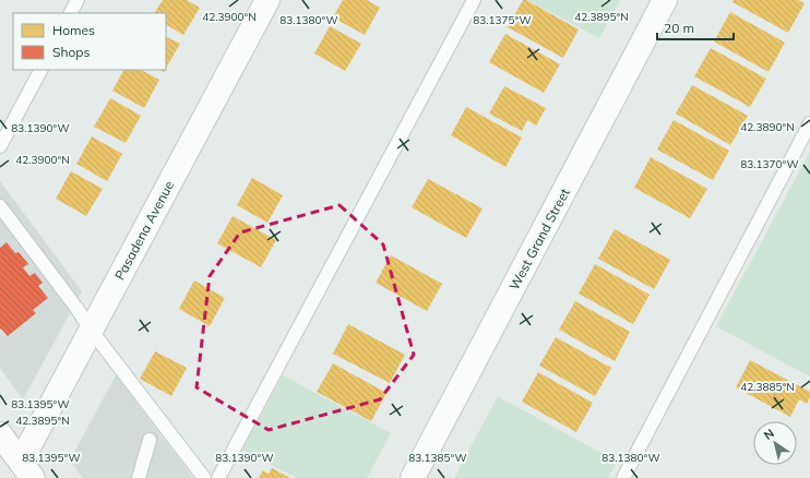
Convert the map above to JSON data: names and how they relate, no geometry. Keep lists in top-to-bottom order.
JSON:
{
  "streets": {
    "street": ["Pasadena Avenue", "West Grand Street"]
  },
  "legend": ["Homes", "Shops"],
  "scale_bar": "20 m",
  "north": "top left",
  "coordinates": [
    "42.3900°N",
    "42.3895°N",
    "83.1380°W",
    "83.1375°W",
    "42.3890°N",
    "83.1390°W",
    "83.1370°W",
    "42.3885°N",
    "83.1395°W",
    "83.1385°W"
  ]
}
